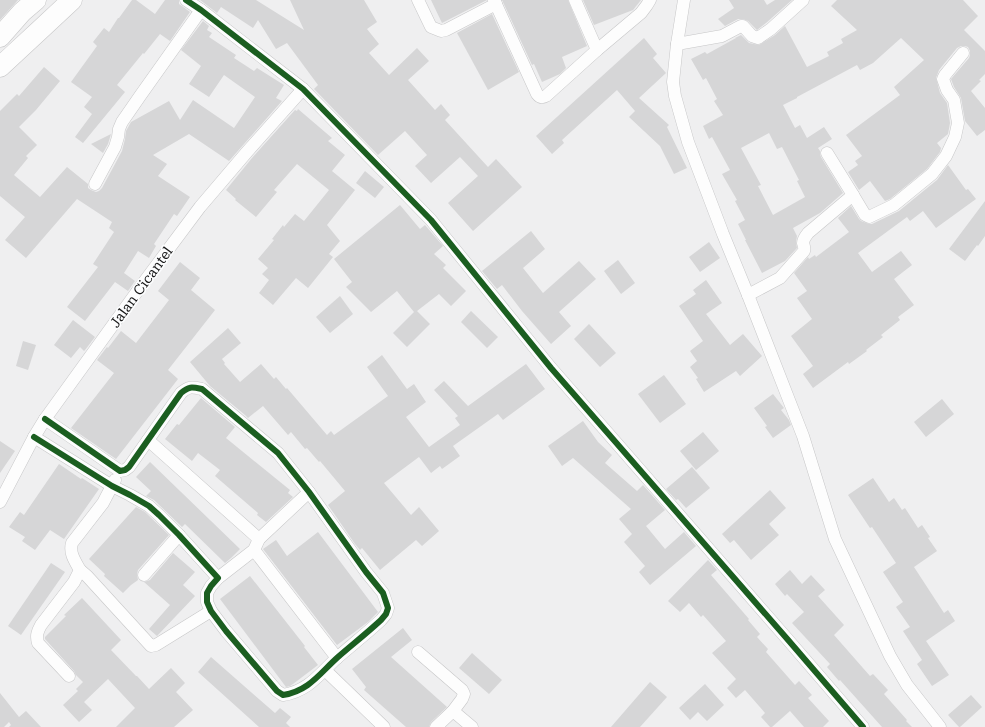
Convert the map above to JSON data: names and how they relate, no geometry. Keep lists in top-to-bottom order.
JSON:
{
  "streets": {
    "street": ["Jalan Cicantel"]
  }
}
